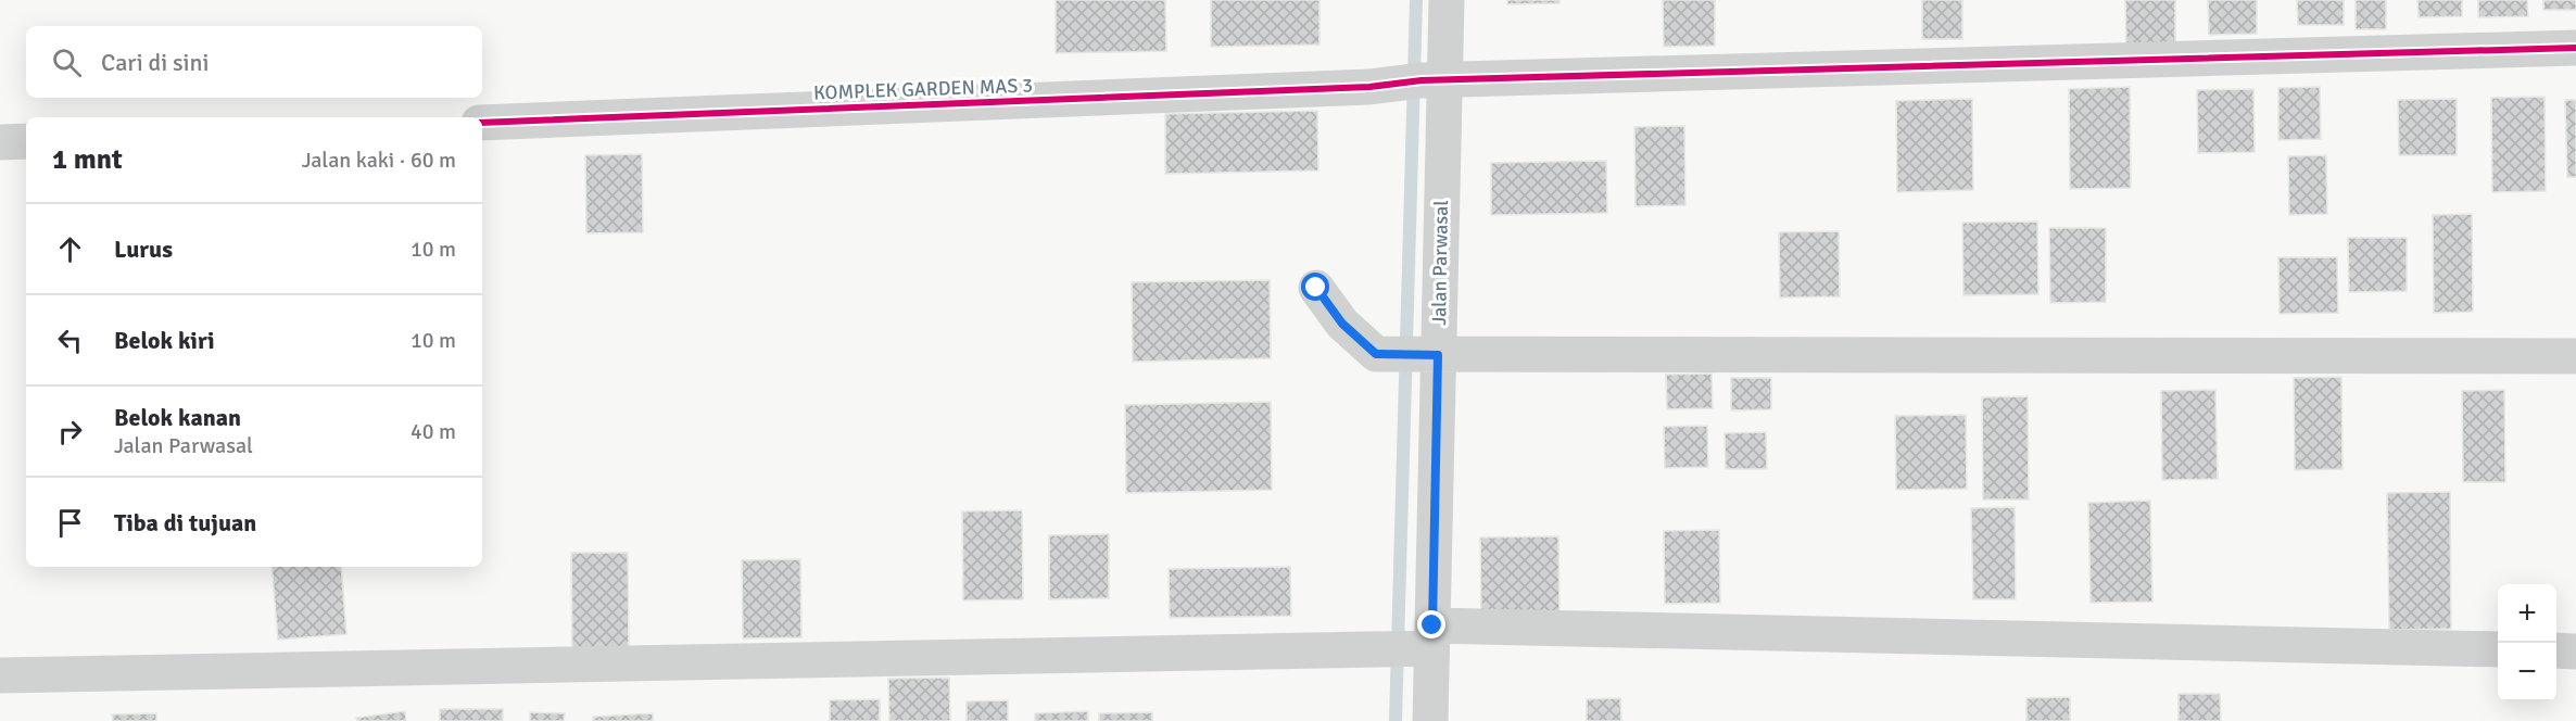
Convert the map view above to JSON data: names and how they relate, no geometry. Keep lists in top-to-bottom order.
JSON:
{
  "streets": {
    "street": ["KOMPLEK GARDEN MAS 3", "Jalan Parwasal"]
  },
  "crossings": [
    ["KOMPLEK GARDEN MAS 3", "Jalan Parwasal"]
  ],
  "page": {
    "search": "Cari di sini",
    "heading": ["1 mnt", "Jalan kaki · 60 m"],
    "list": [
      ["Lurus", "10 m"],
      ["Belok kiri", "10 m"],
      ["Belok kanan", "Jalan Parwasal", "40 m"],
      "Tiba di tujuan"
    ],
    "map_buttons": ["+", "−"]
  }
}
